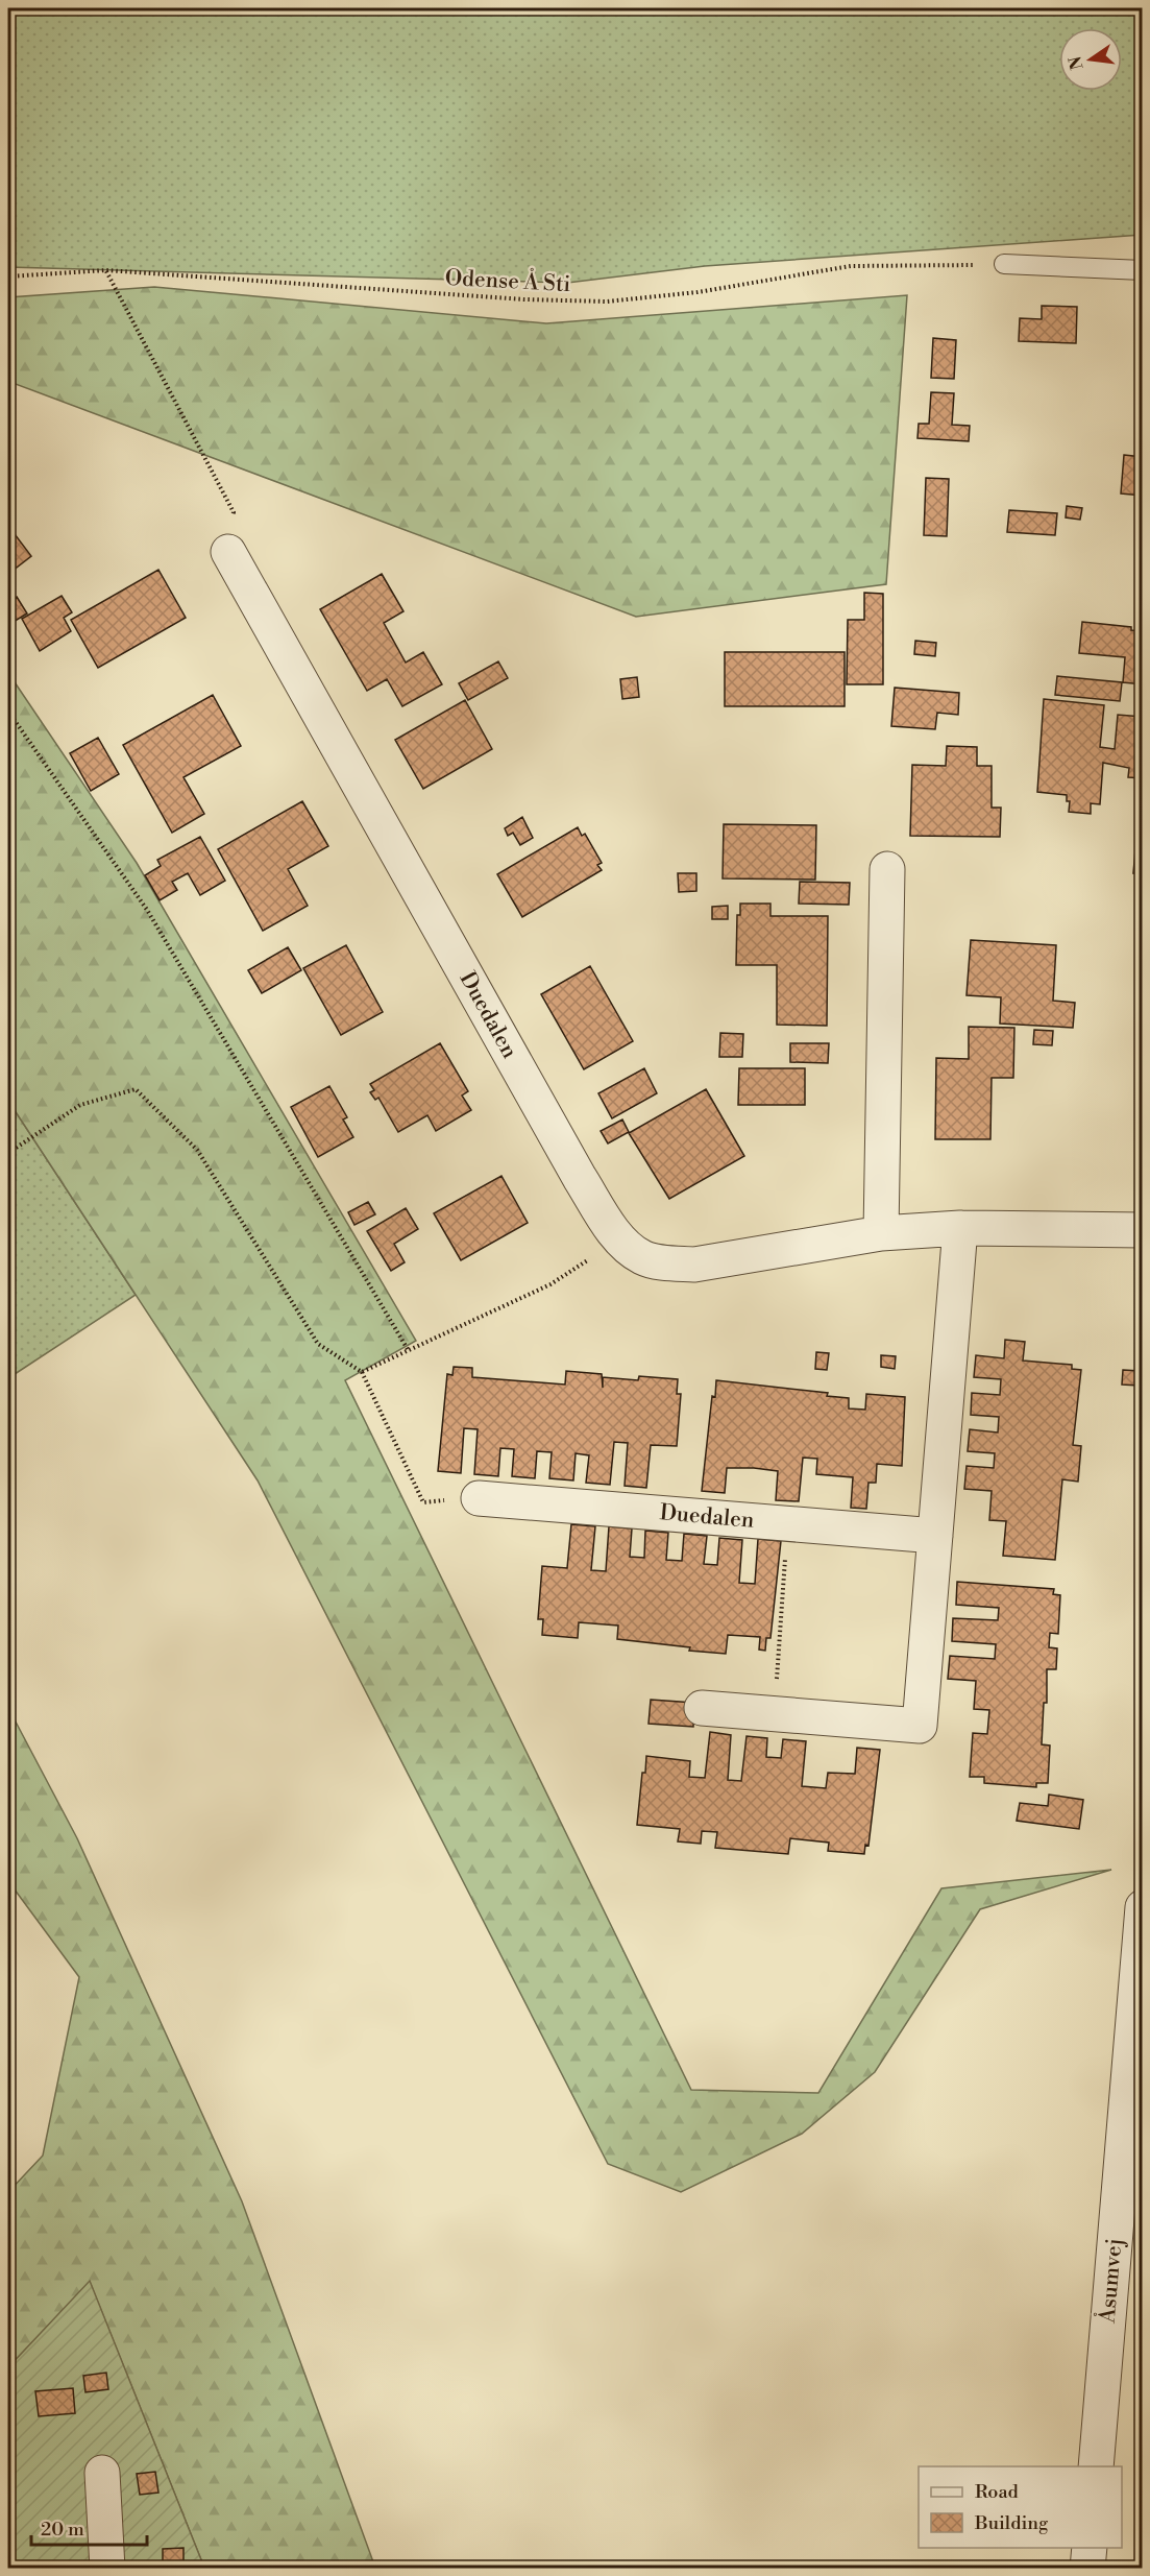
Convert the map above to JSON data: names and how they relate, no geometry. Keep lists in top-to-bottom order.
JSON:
{
  "streets": {
    "street": ["Duedalen", "Åsumvej"],
    "path": ["Odense Å Sti"]
  },
  "legend": ["Road", "Building"],
  "scale_bar": "20 m",
  "north": "left"
}
